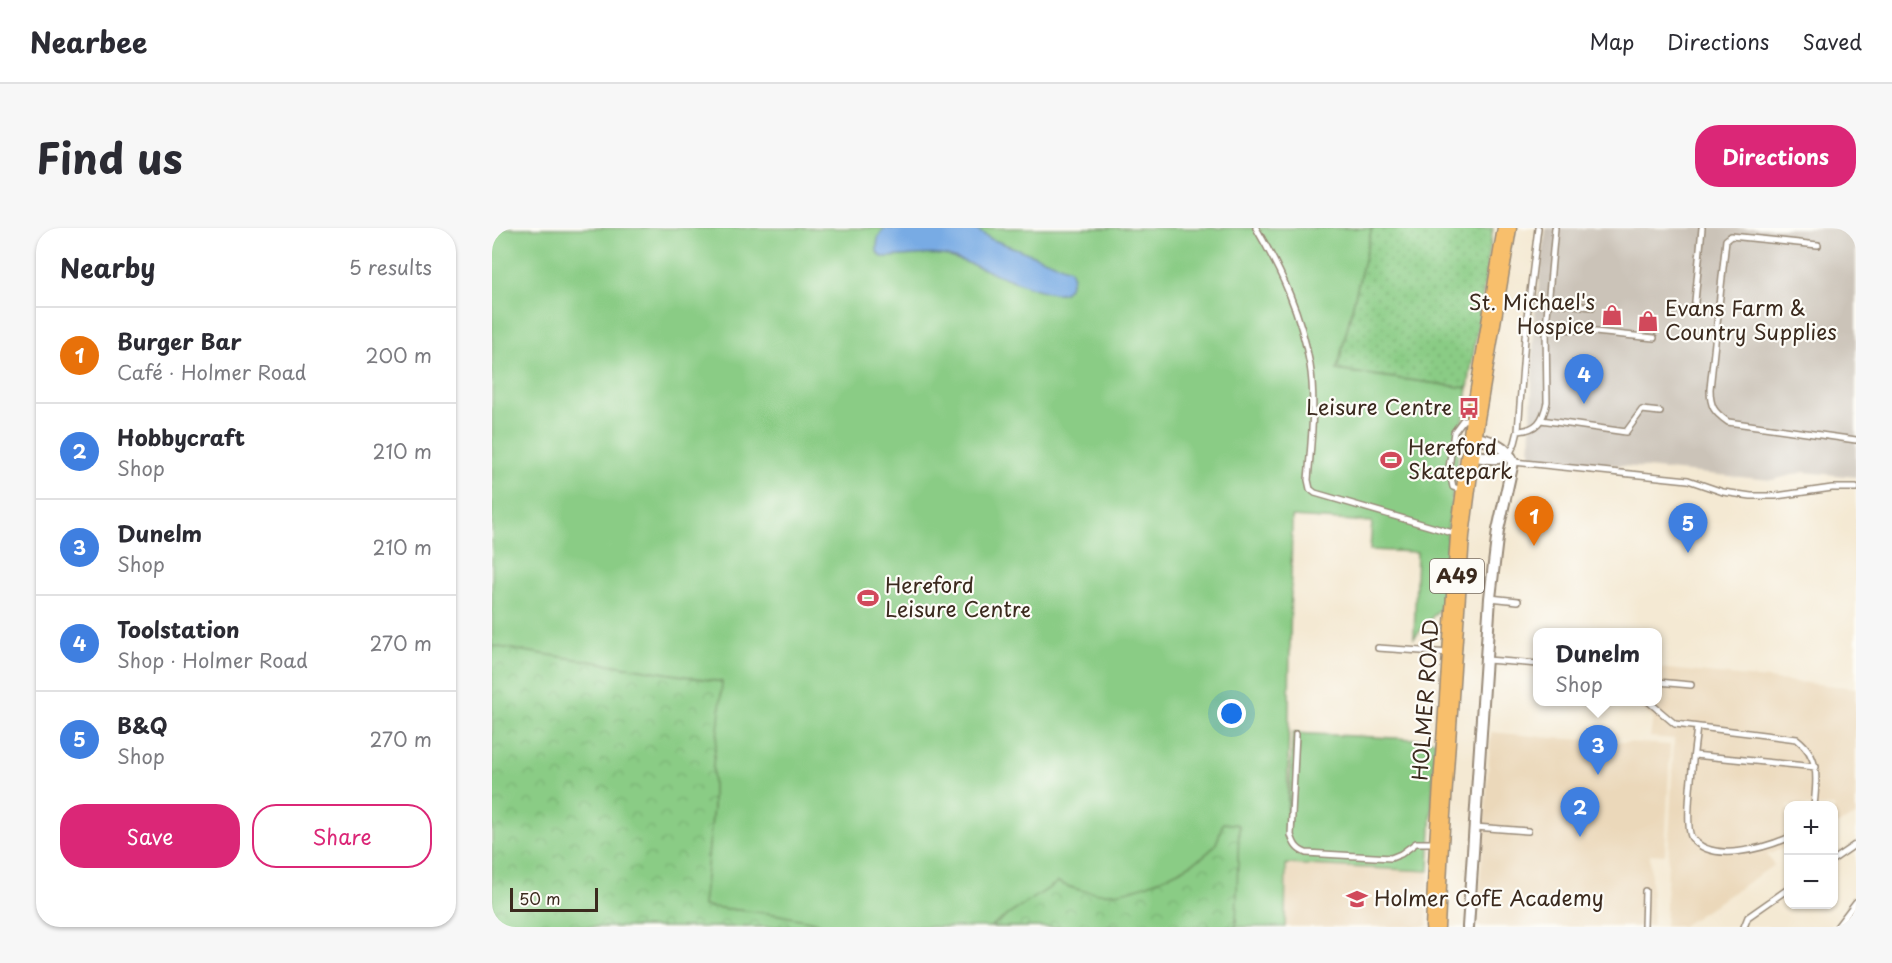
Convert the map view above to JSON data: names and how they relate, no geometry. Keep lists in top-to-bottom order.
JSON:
{
  "streets": {
    "highway": ["A49", "HOLMER ROAD"]
  },
  "places": {
    "shop": ["St. Michael's Hospice", "Evans Farm & Country Supplies"],
    "bus stop": ["Leisure Centre"],
    "sports": ["Hereford Skatepark", "Hereford Leisure Centre"],
    "school or university": ["Holmer CofE Academy"]
  },
  "scale_bar": "50 m",
  "page": {
    "header": "Nearbee",
    "nav": ["Map", "Directions", "Saved"],
    "title": "Find us",
    "buttons": [
      "Directions",
      ["Save", "Share"]
    ],
    "heading": ["Nearby", "5 results"],
    "list": [
      {
        "mark": "1",
        "name": "Burger Bar",
        "note": "Café · Holmer Road",
        "value": "200 m"
      },
      {
        "mark": "2",
        "name": "Hobbycraft",
        "note": "Shop",
        "value": "210 m"
      },
      {
        "mark": "3",
        "name": "Dunelm",
        "note": "Shop",
        "value": "210 m"
      },
      {
        "mark": "4",
        "name": "Toolstation",
        "note": "Shop · Holmer Road",
        "value": "270 m"
      },
      {
        "mark": "5",
        "name": "B&Q",
        "note": "Shop",
        "value": "270 m"
      }
    ],
    "pins": [
      "4",
      "1",
      "5",
      "3",
      "2"
    ],
    "popup": ["Dunelm", "Shop"],
    "map_buttons": ["+", "−"],
    "scale": "50 m"
  }
}
